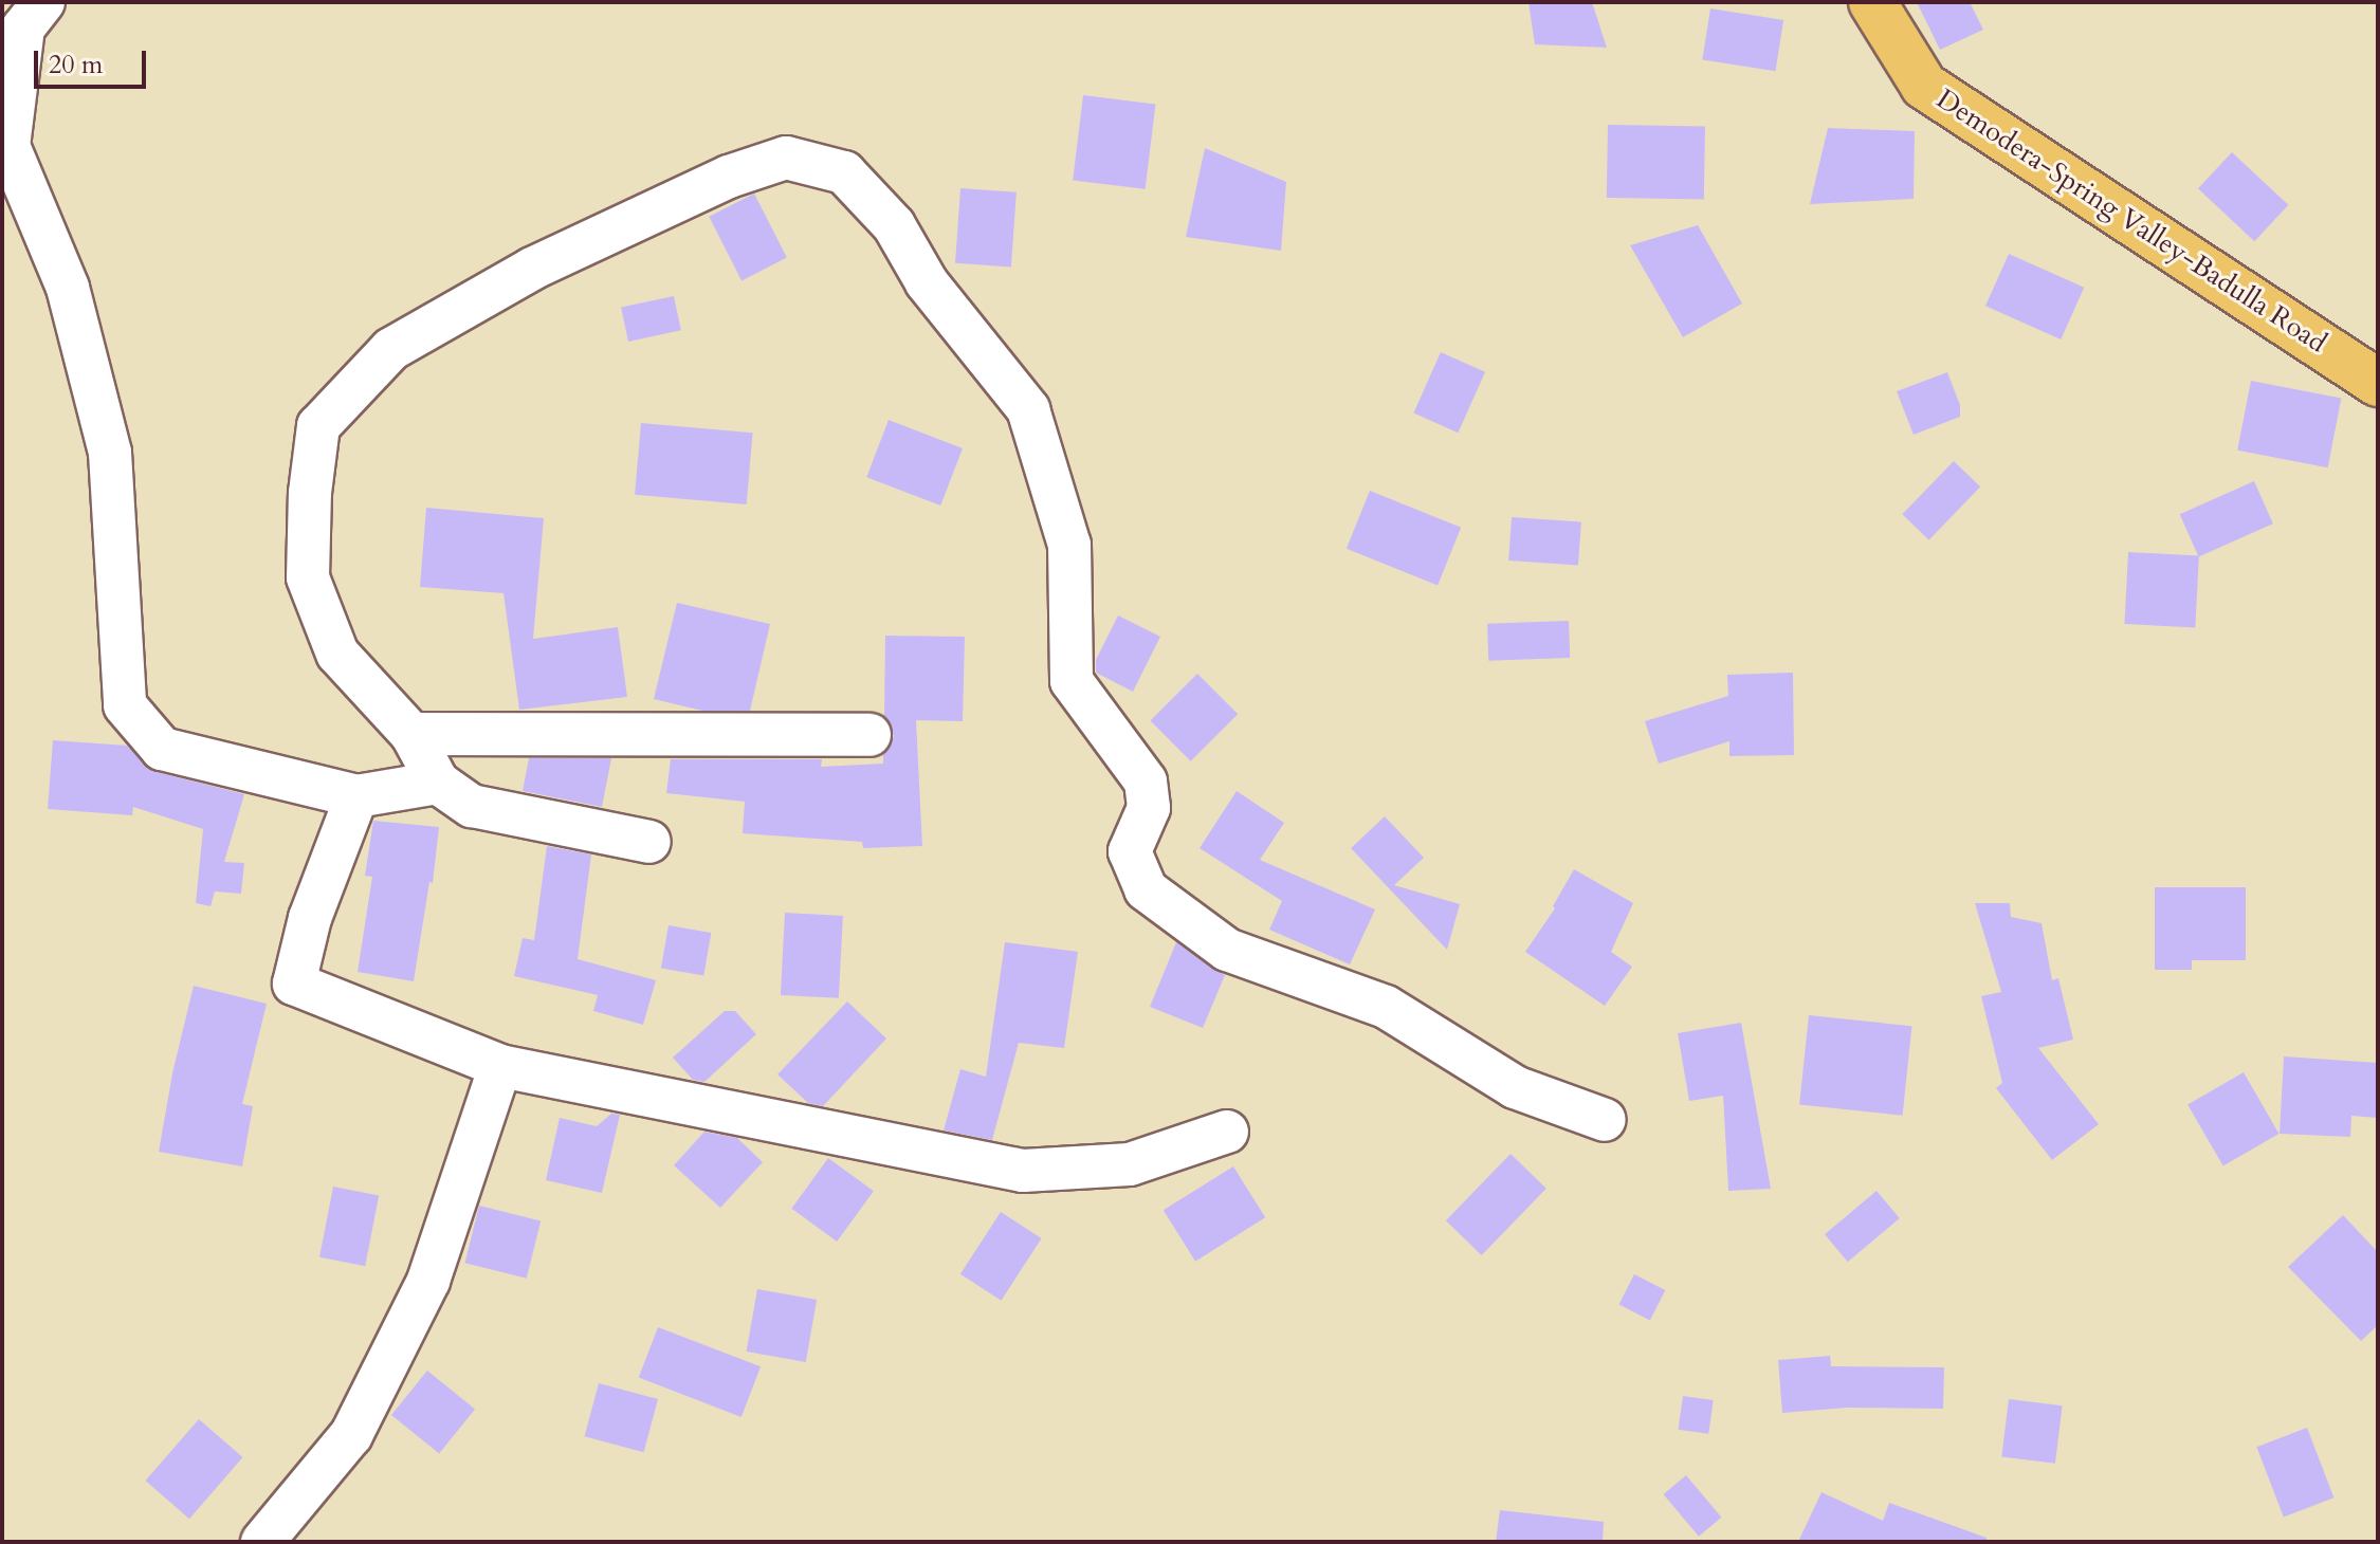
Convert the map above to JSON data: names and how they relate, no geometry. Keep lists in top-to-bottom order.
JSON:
{
  "streets": {
    "main road": ["Demodera-Spring Valley-Badulla Road"]
  },
  "scale_bar": "20 m"
}
